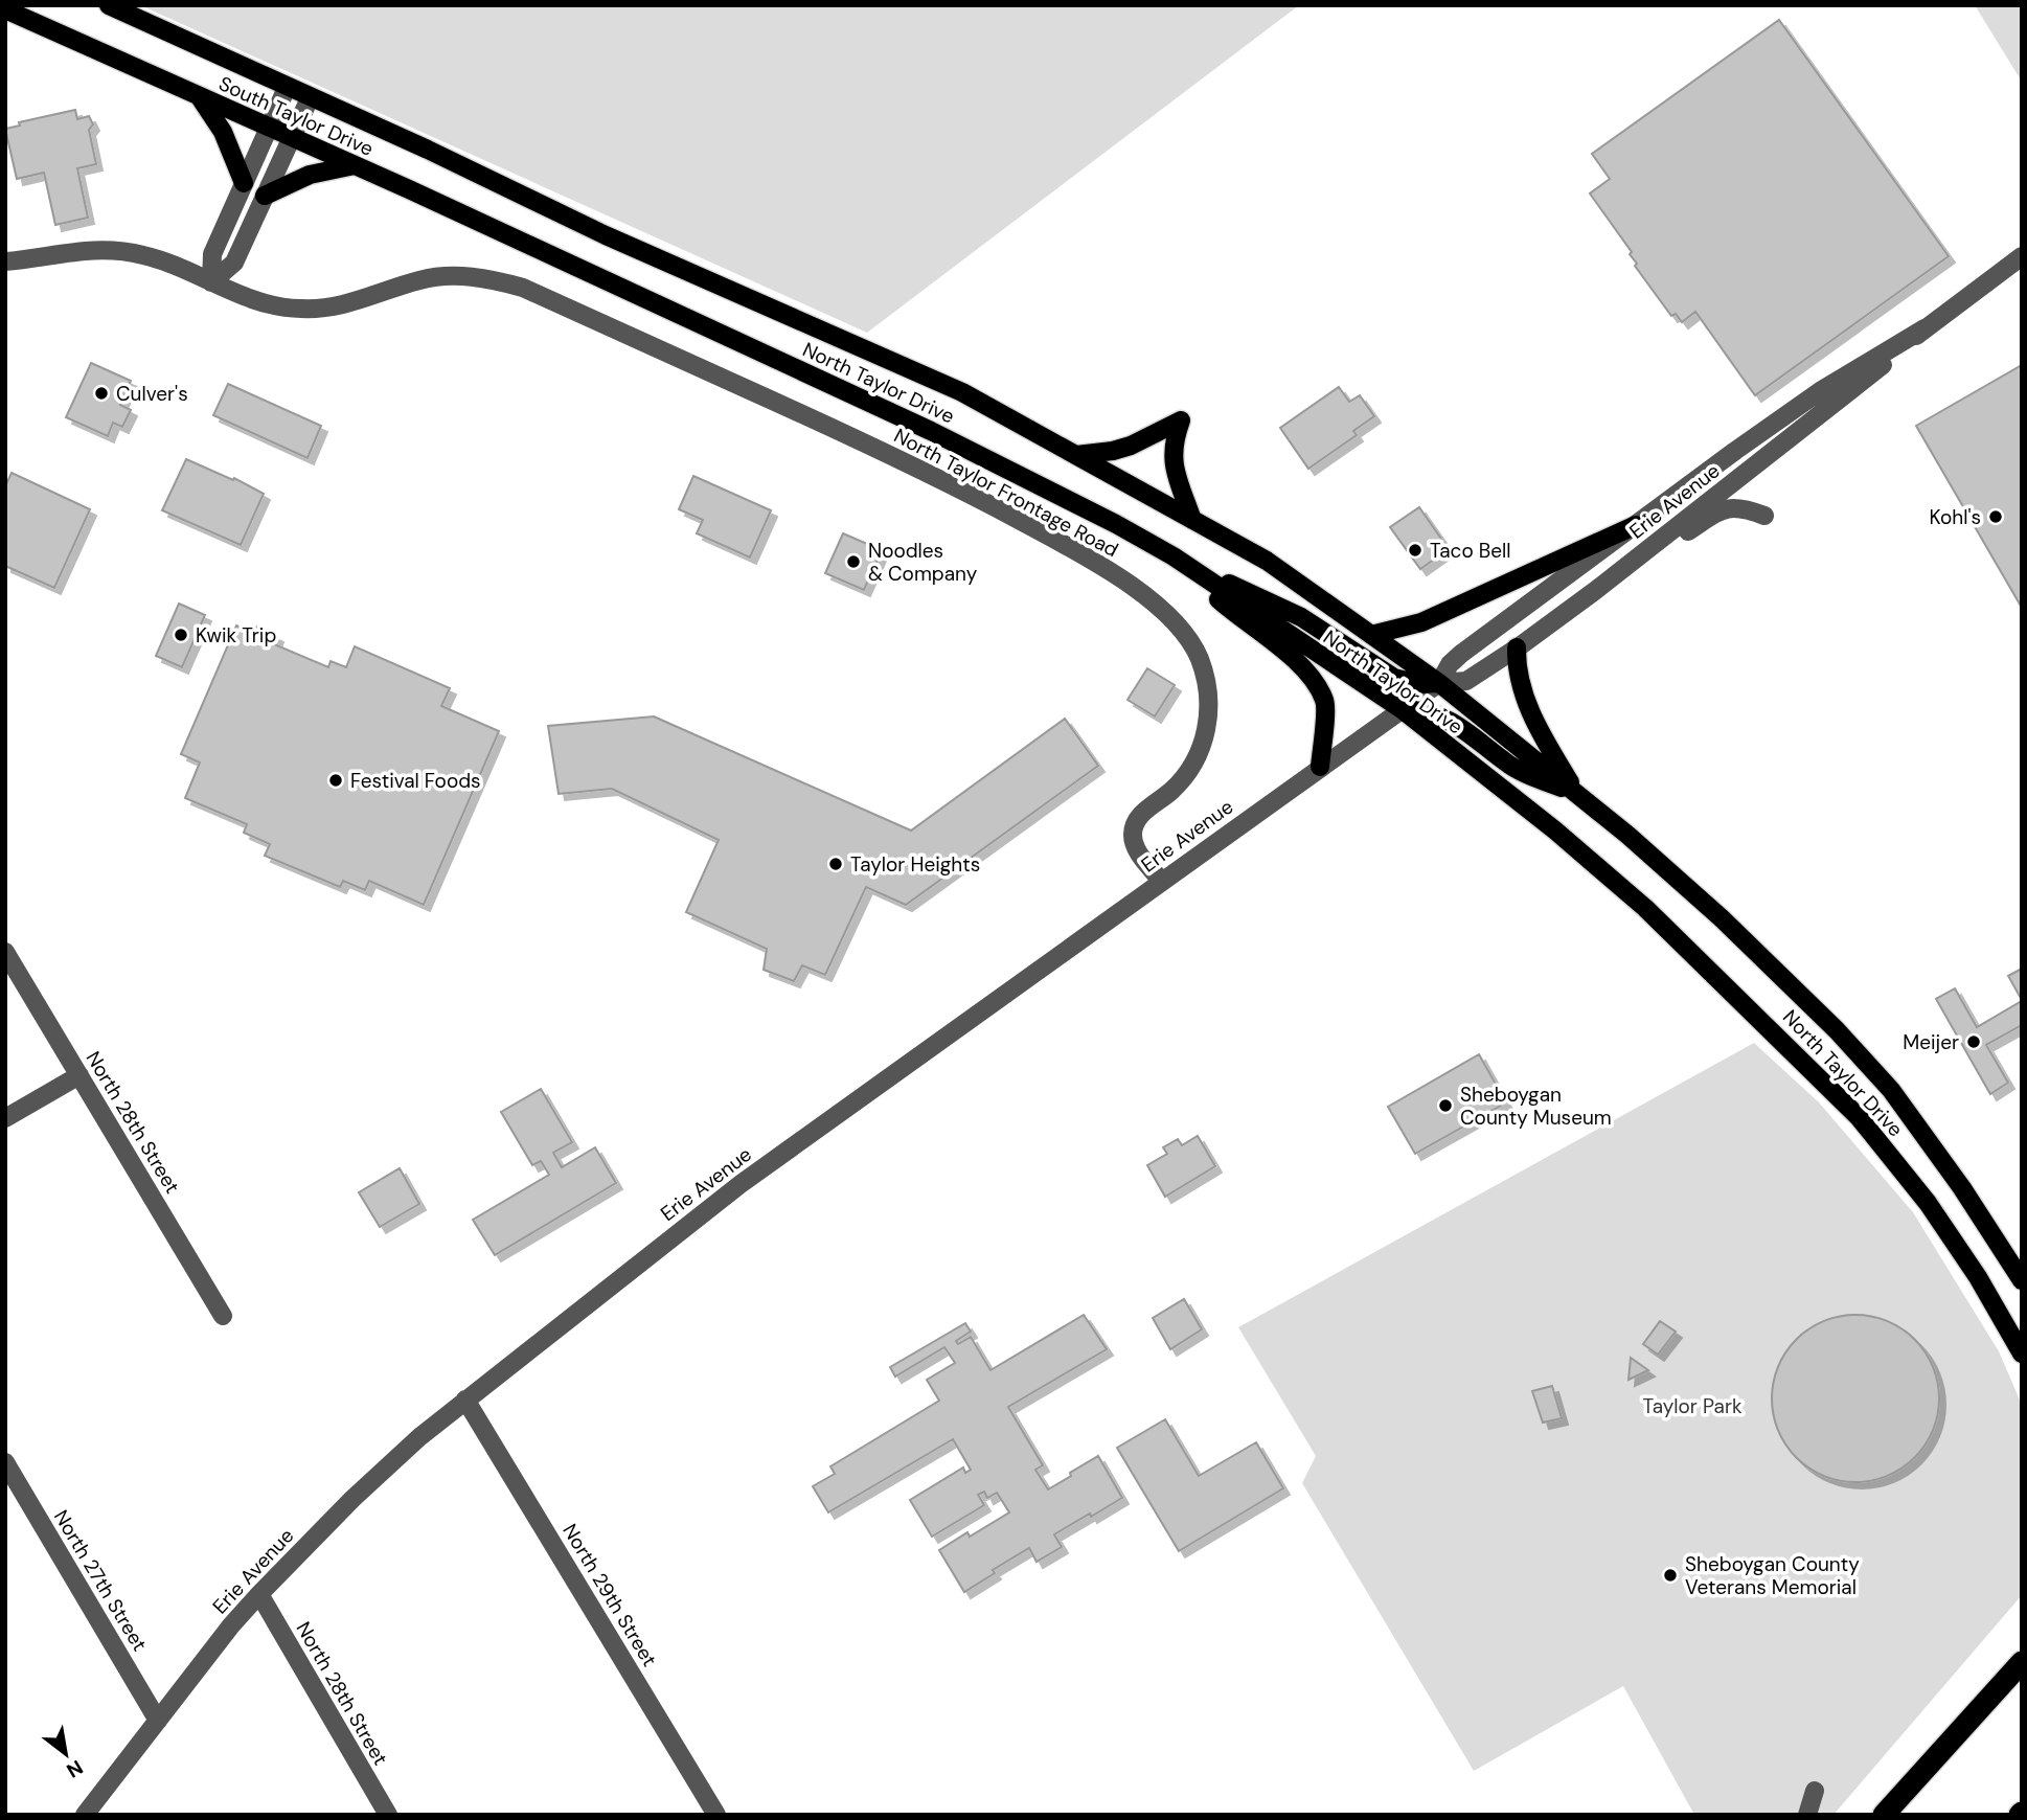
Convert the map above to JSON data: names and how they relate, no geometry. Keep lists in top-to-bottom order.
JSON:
{
  "streets": {
    "main road": ["South Taylor Drive", "North Taylor Drive"],
    "street": [
      "North Taylor Frontage Road",
      "Erie Avenue",
      "North 28th Street",
      "North 27th Street",
      "North 29th Street"
    ]
  },
  "crossings": [
    ["South Taylor Drive", "North Taylor Drive"],
    ["North Taylor Drive", "Erie Avenue"],
    ["North Taylor Frontage Road", "Erie Avenue"],
    ["Erie Avenue", "North 28th Street"],
    ["Erie Avenue", "North 27th Street"],
    ["Erie Avenue", "North 29th Street"]
  ],
  "parks": ["Taylor Park"],
  "places": [
    "Culver's",
    "Kohl's",
    "Taco Bell",
    "Noodles & Company",
    "Kwik Trip",
    "Festival Foods",
    "Taylor Heights",
    "Meijer",
    "Sheboygan County Museum",
    "Sheboygan County Veterans Memorial"
  ],
  "north": "bottom right"
}
